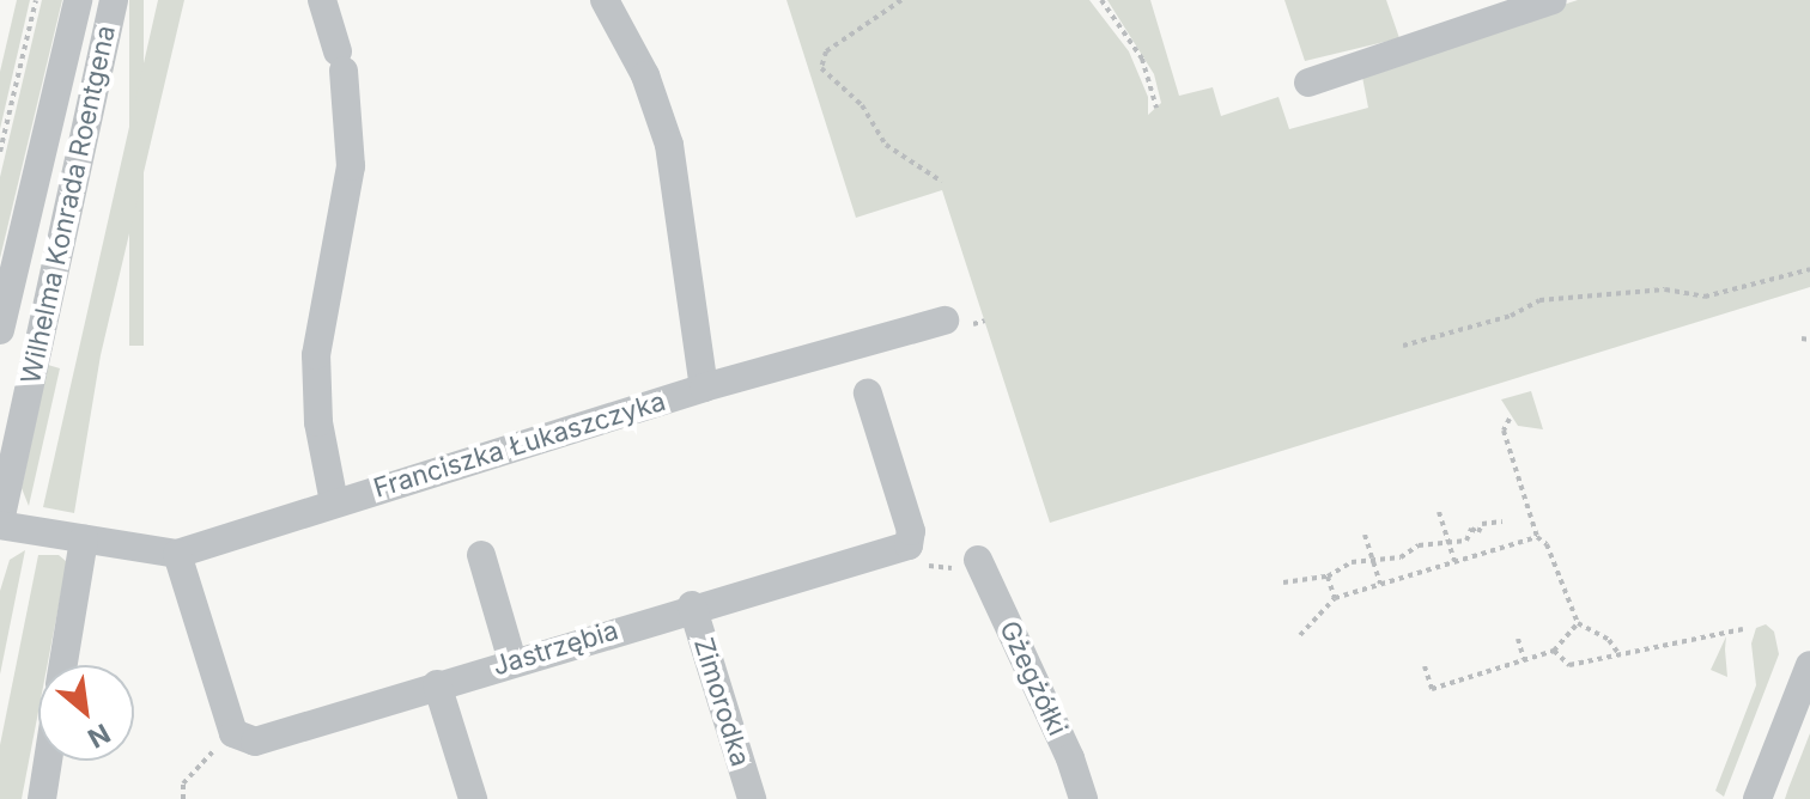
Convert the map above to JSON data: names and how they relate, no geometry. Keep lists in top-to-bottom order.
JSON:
{
  "streets": {
    "street": [
      "Wilhelma Konrada Roentgena",
      "Franciszka Łukaszczyka",
      "Jastrzębia",
      "Gżegżółki",
      "Zimorodka"
    ]
  },
  "crossings": [
    ["Jastrzębia", "Zimorodka"]
  ],
  "north": "bottom right"
}
